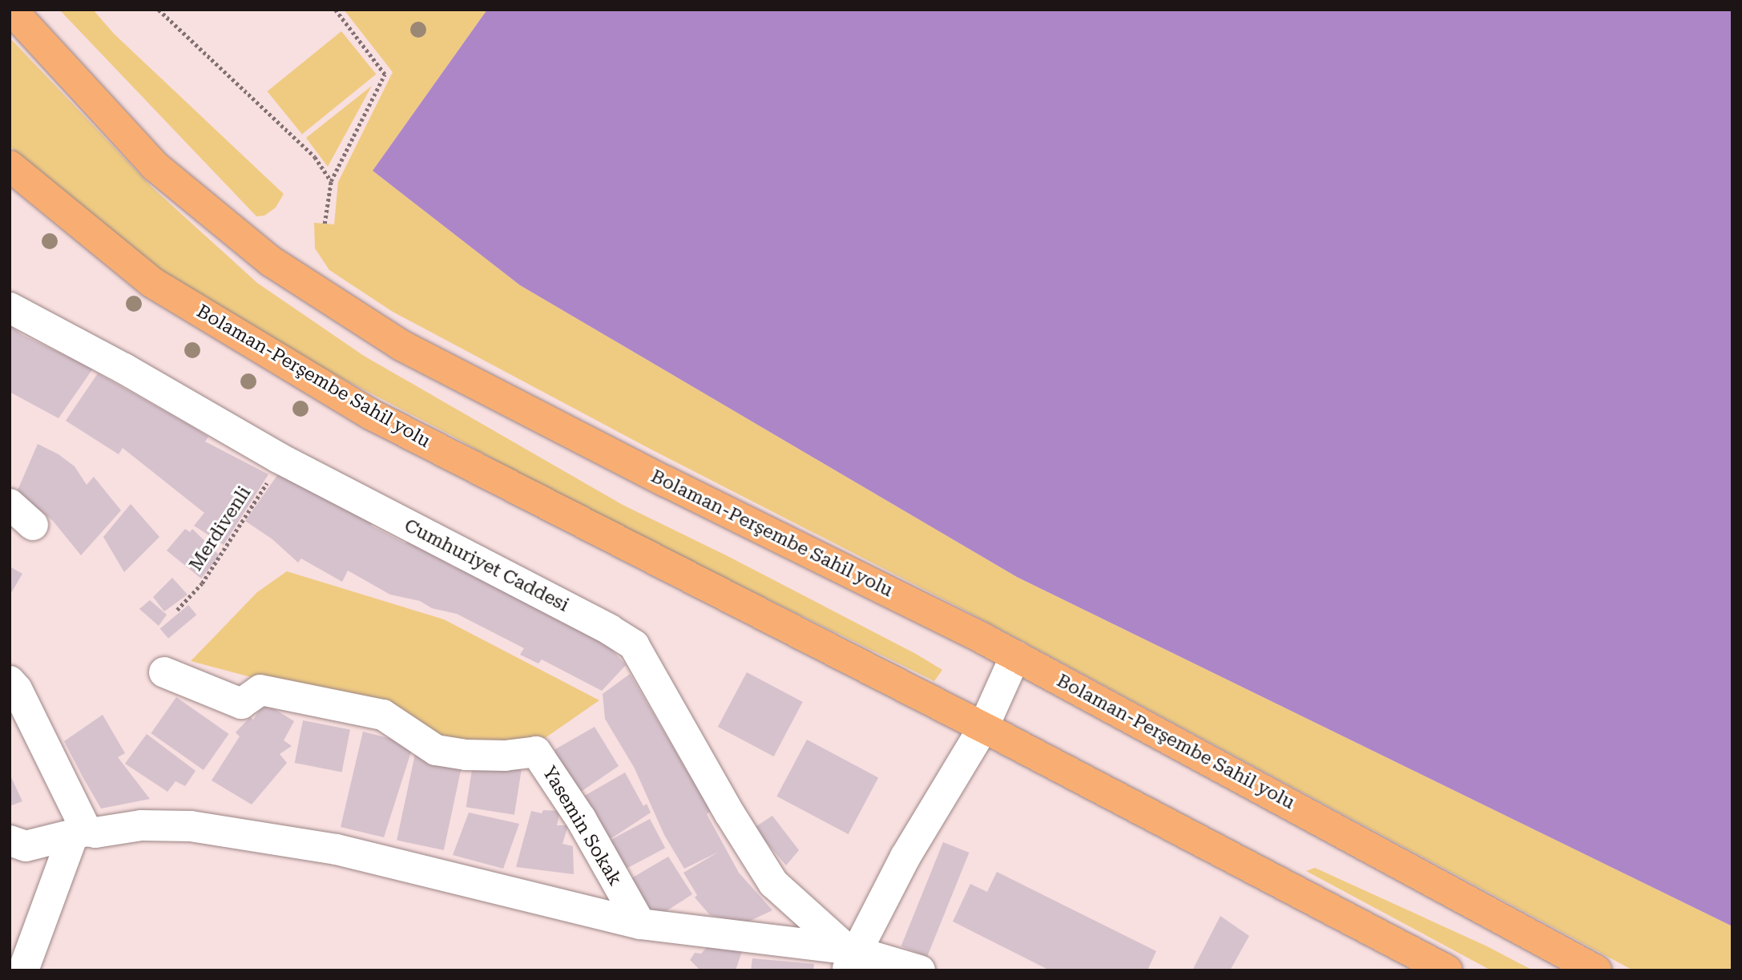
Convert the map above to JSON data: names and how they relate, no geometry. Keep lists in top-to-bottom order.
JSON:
{
  "streets": {
    "main road": ["Bolaman-Perşembe Sahil yolu"],
    "street": ["Cumhuriyet Caddesi", "Yasemin Sokak"],
    "path": ["Merdivenli"]
  },
  "crossings": [
    ["Merdivenli", "Cumhuriyet Caddesi"]
  ]
}
